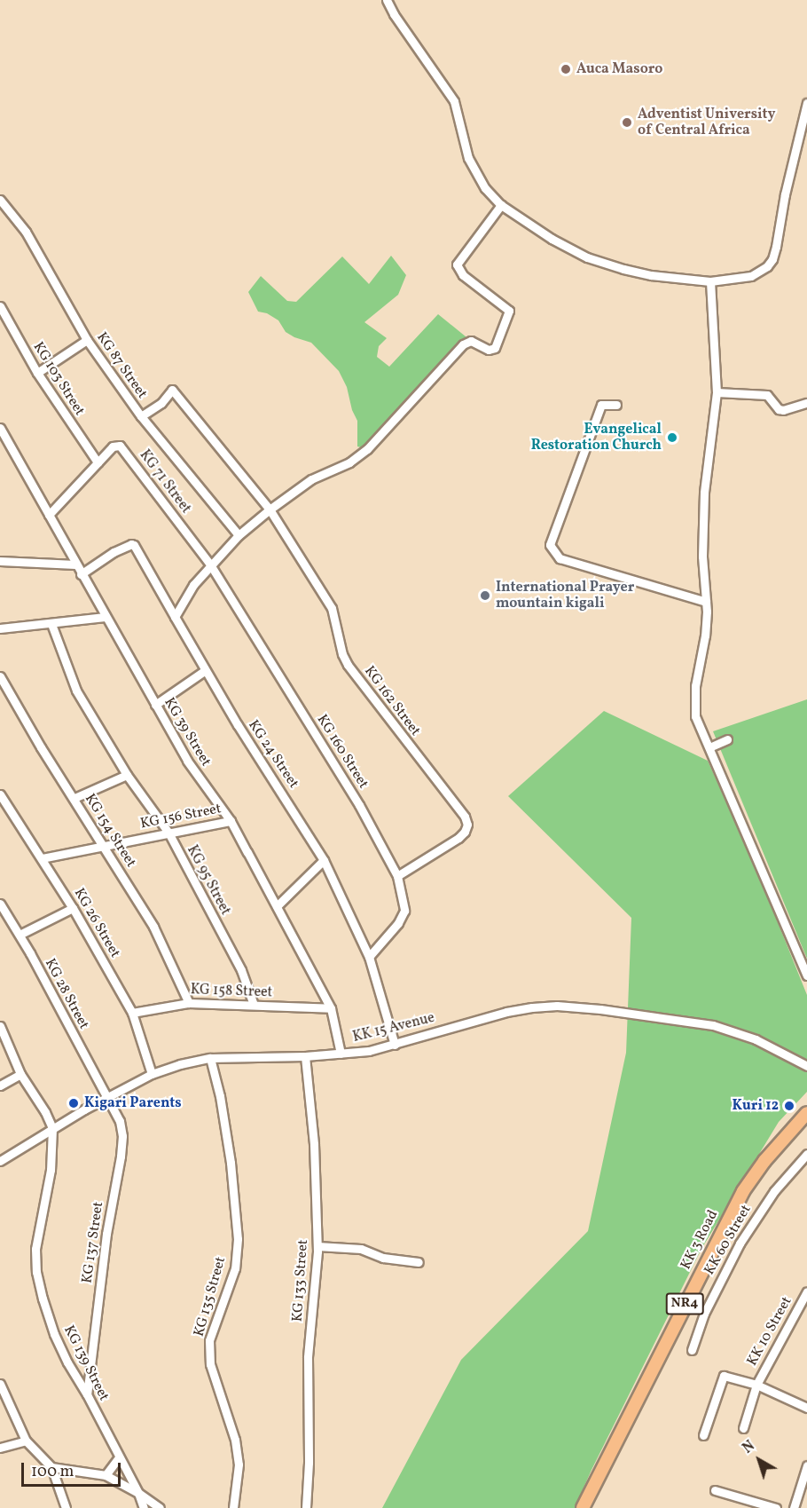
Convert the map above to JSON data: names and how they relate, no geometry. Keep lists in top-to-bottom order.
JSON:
{
  "streets": {
    "highway": ["KK 3 Road", "NR4"],
    "street": [
      "KG 87 Street",
      "KG 103 Street",
      "KG 71 Street",
      "KG 162 Street",
      "KG 39 Street",
      "KG 160 Street",
      "KG 24 Street",
      "KG 156 Street",
      "KG 154 Street",
      "KG 95 Street",
      "KG 26 Street",
      "KG 158 Street",
      "KG 28 Street",
      "KK 15 Avenue",
      "KK 60 Street",
      "KG 137 Street",
      "KG 133 Street",
      "KG 135 Street",
      "KK 10 Street",
      "KG 139 Street"
    ]
  },
  "crossings": [
    ["KG 103 Street", "KG 71 Street"],
    ["KG 71 Street", "KG 39 Street"],
    ["KG 71 Street", "KG 160 Street"],
    ["KG 162 Street", "KG 160 Street"],
    ["KG 39 Street", "KG 24 Street"],
    ["KG 39 Street", "KG 156 Street"],
    ["KG 39 Street", "KG 158 Street"],
    ["KG 39 Street", "KK 15 Avenue"],
    ["KG 160 Street", "KG 24 Street"],
    ["KG 24 Street", "KK 15 Avenue"],
    ["KG 156 Street", "KG 154 Street"],
    ["KG 156 Street", "KG 95 Street"],
    ["KG 156 Street", "KG 26 Street"],
    ["KG 154 Street", "KG 158 Street"],
    ["KG 95 Street", "KG 158 Street"],
    ["KG 26 Street", "KG 158 Street"],
    ["KG 26 Street", "KK 15 Avenue"],
    ["KG 28 Street", "KK 15 Avenue"],
    ["KG 28 Street", "KG 137 Street"],
    ["KK 15 Avenue", "KG 137 Street"],
    ["KK 15 Avenue", "KG 133 Street"],
    ["KK 15 Avenue", "KG 135 Street"],
    ["KK 15 Avenue", "KG 139 Street"],
    ["KG 137 Street", "KG 139 Street"]
  ],
  "places": [
    "Auca Masoro",
    "Adventist University of Central Africa",
    "Evangelical Restoration Church",
    "International Prayer mountain kigali",
    "Kigari Parents",
    "Kuri 12"
  ],
  "scale_bar": "100 m",
  "north": "top left"
}
